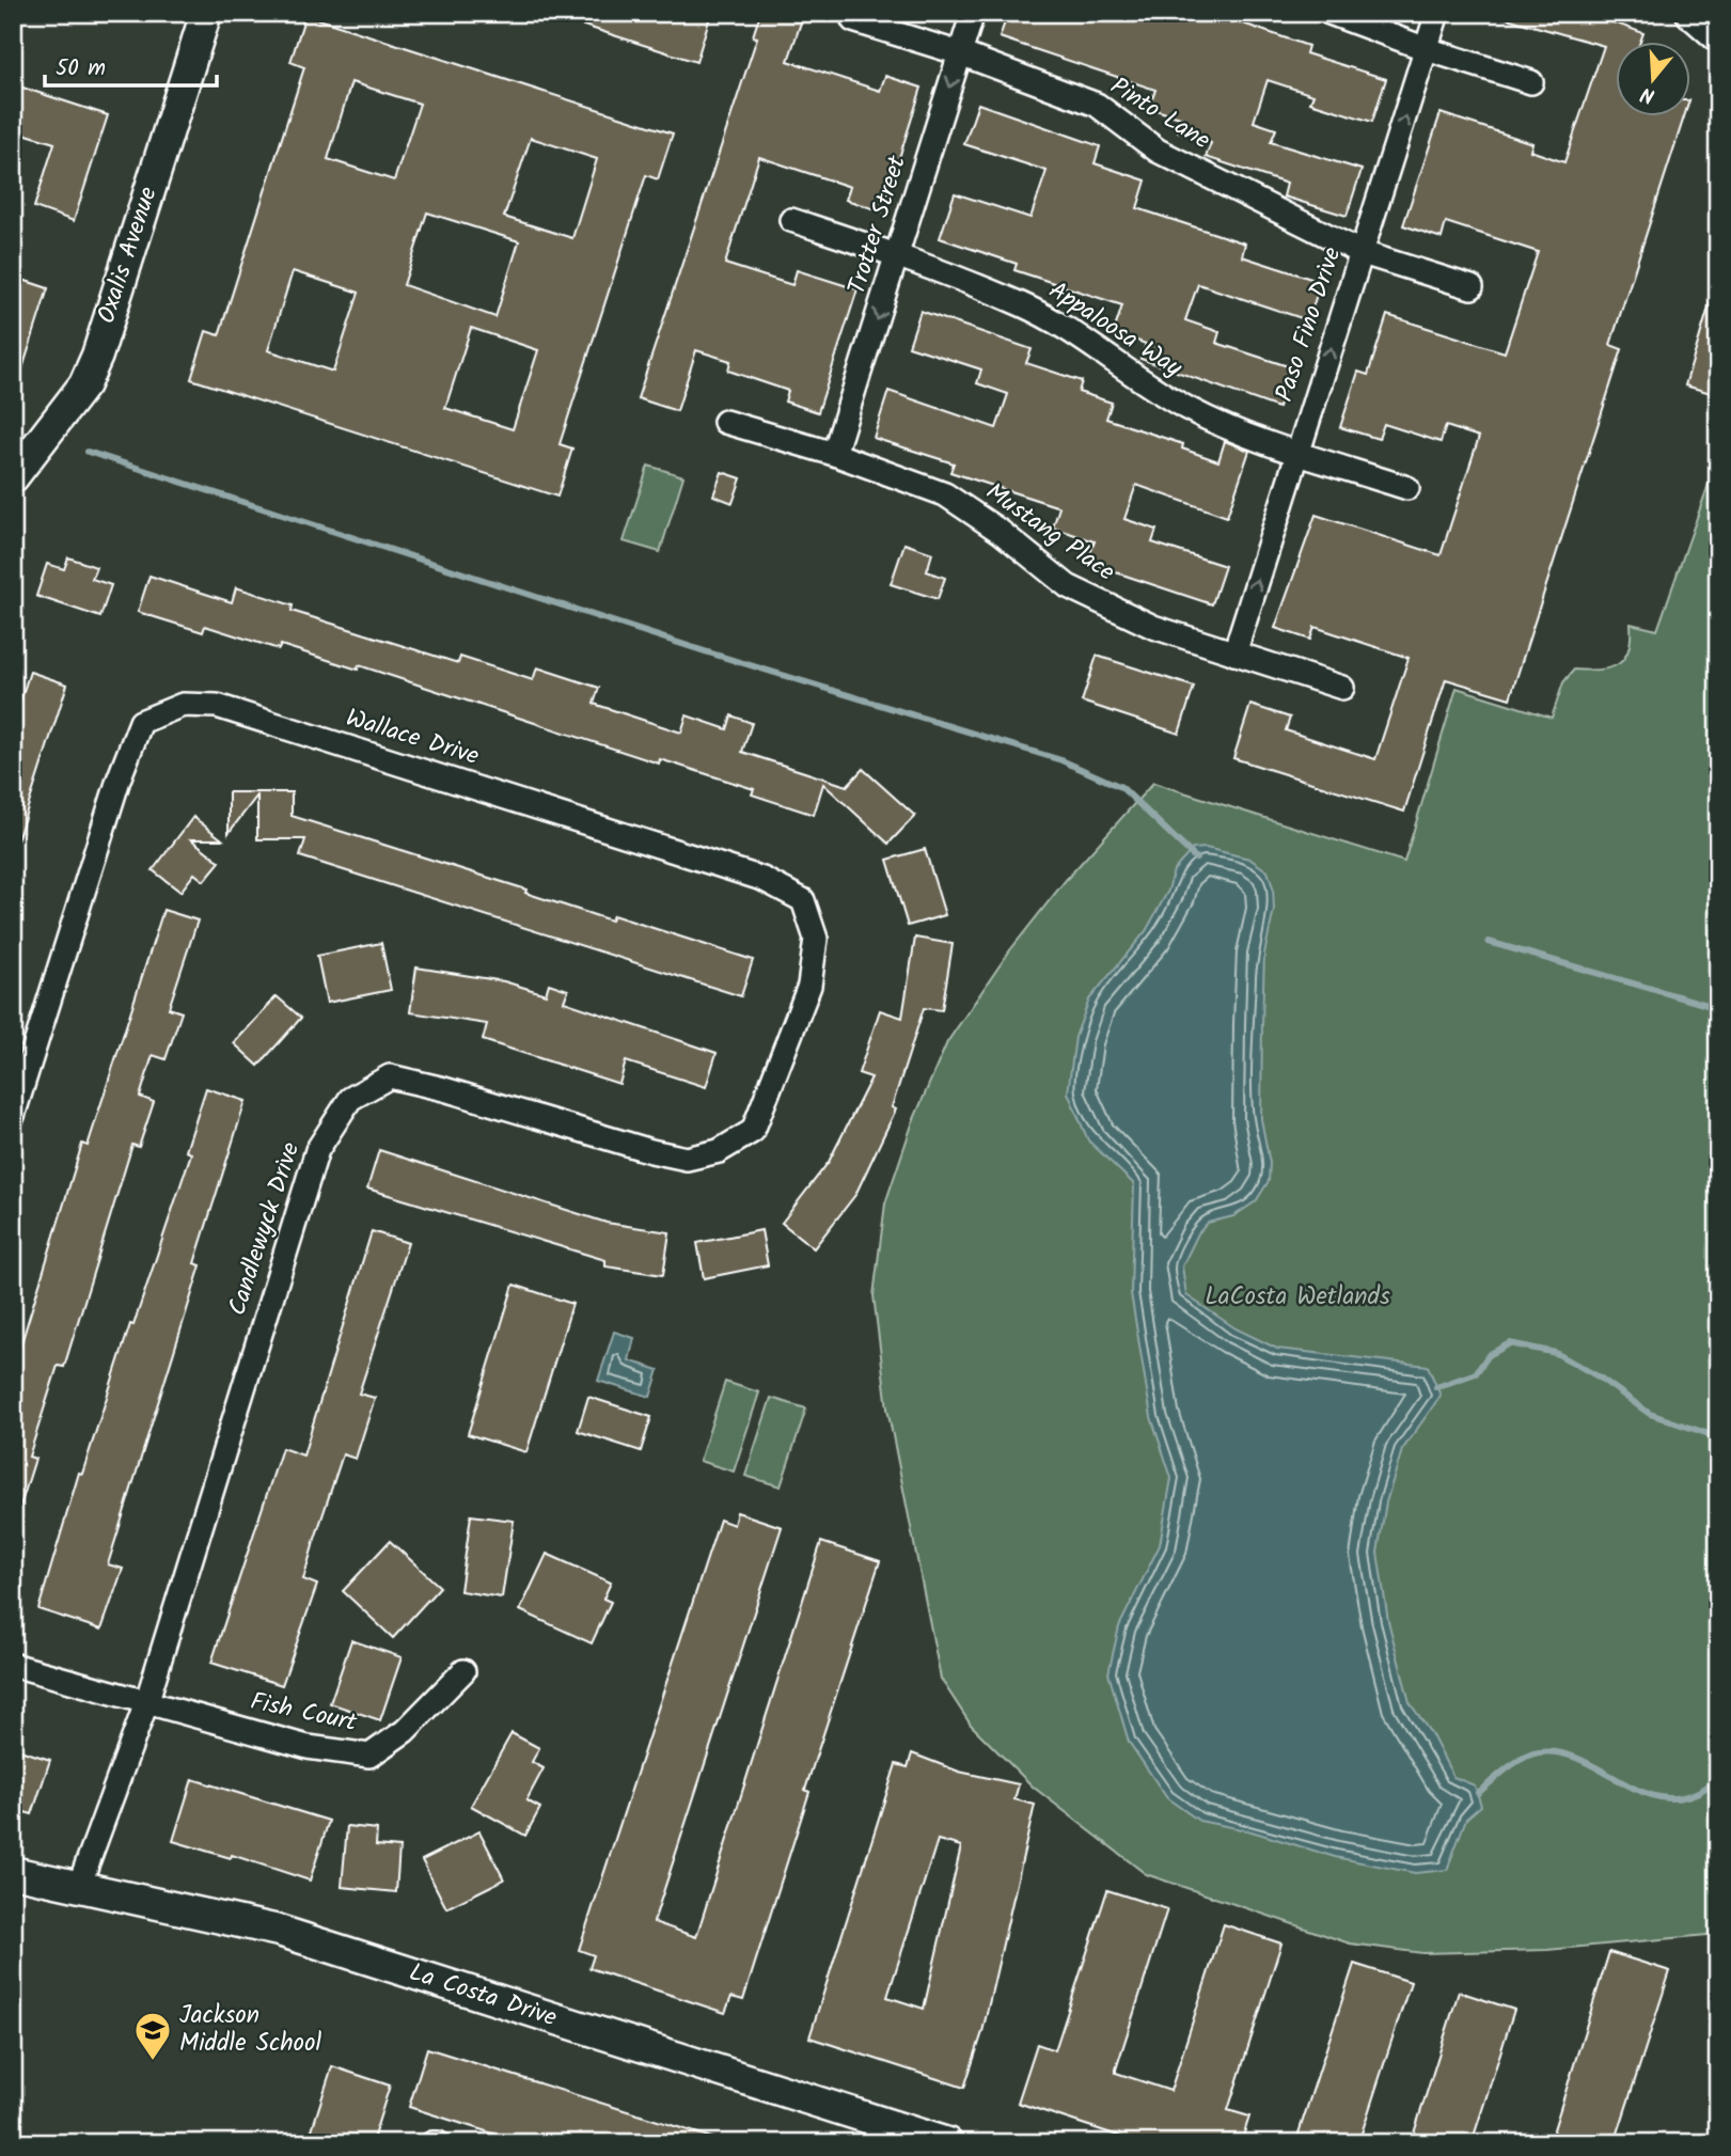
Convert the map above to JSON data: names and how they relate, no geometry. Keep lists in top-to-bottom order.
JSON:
{
  "streets": {
    "street": [
      "Pinto Lane",
      "Trotter Street",
      "Oxalis Avenue",
      "Paso Fino Drive",
      "Appaloosa Way",
      "Mustang Place",
      "Wallace Drive",
      "Candlewyck Drive",
      "Fish Court",
      "La Costa Drive"
    ]
  },
  "crossings": [
    ["Pinto Lane", "Trotter Street"],
    ["Pinto Lane", "Paso Fino Drive"],
    ["Trotter Street", "Appaloosa Way"],
    ["Trotter Street", "Mustang Place"],
    ["Paso Fino Drive", "Appaloosa Way"],
    ["Paso Fino Drive", "Mustang Place"],
    ["Wallace Drive", "Candlewyck Drive"],
    ["Candlewyck Drive", "Fish Court"],
    ["Candlewyck Drive", "La Costa Drive"]
  ],
  "one_way": ["Trotter Street", "Paso Fino Drive"],
  "parks": ["LaCosta Wetlands"],
  "places": {
    "school or university": ["Jackson Middle School"]
  },
  "scale_bar": "50 m",
  "north": "bottom"
}
